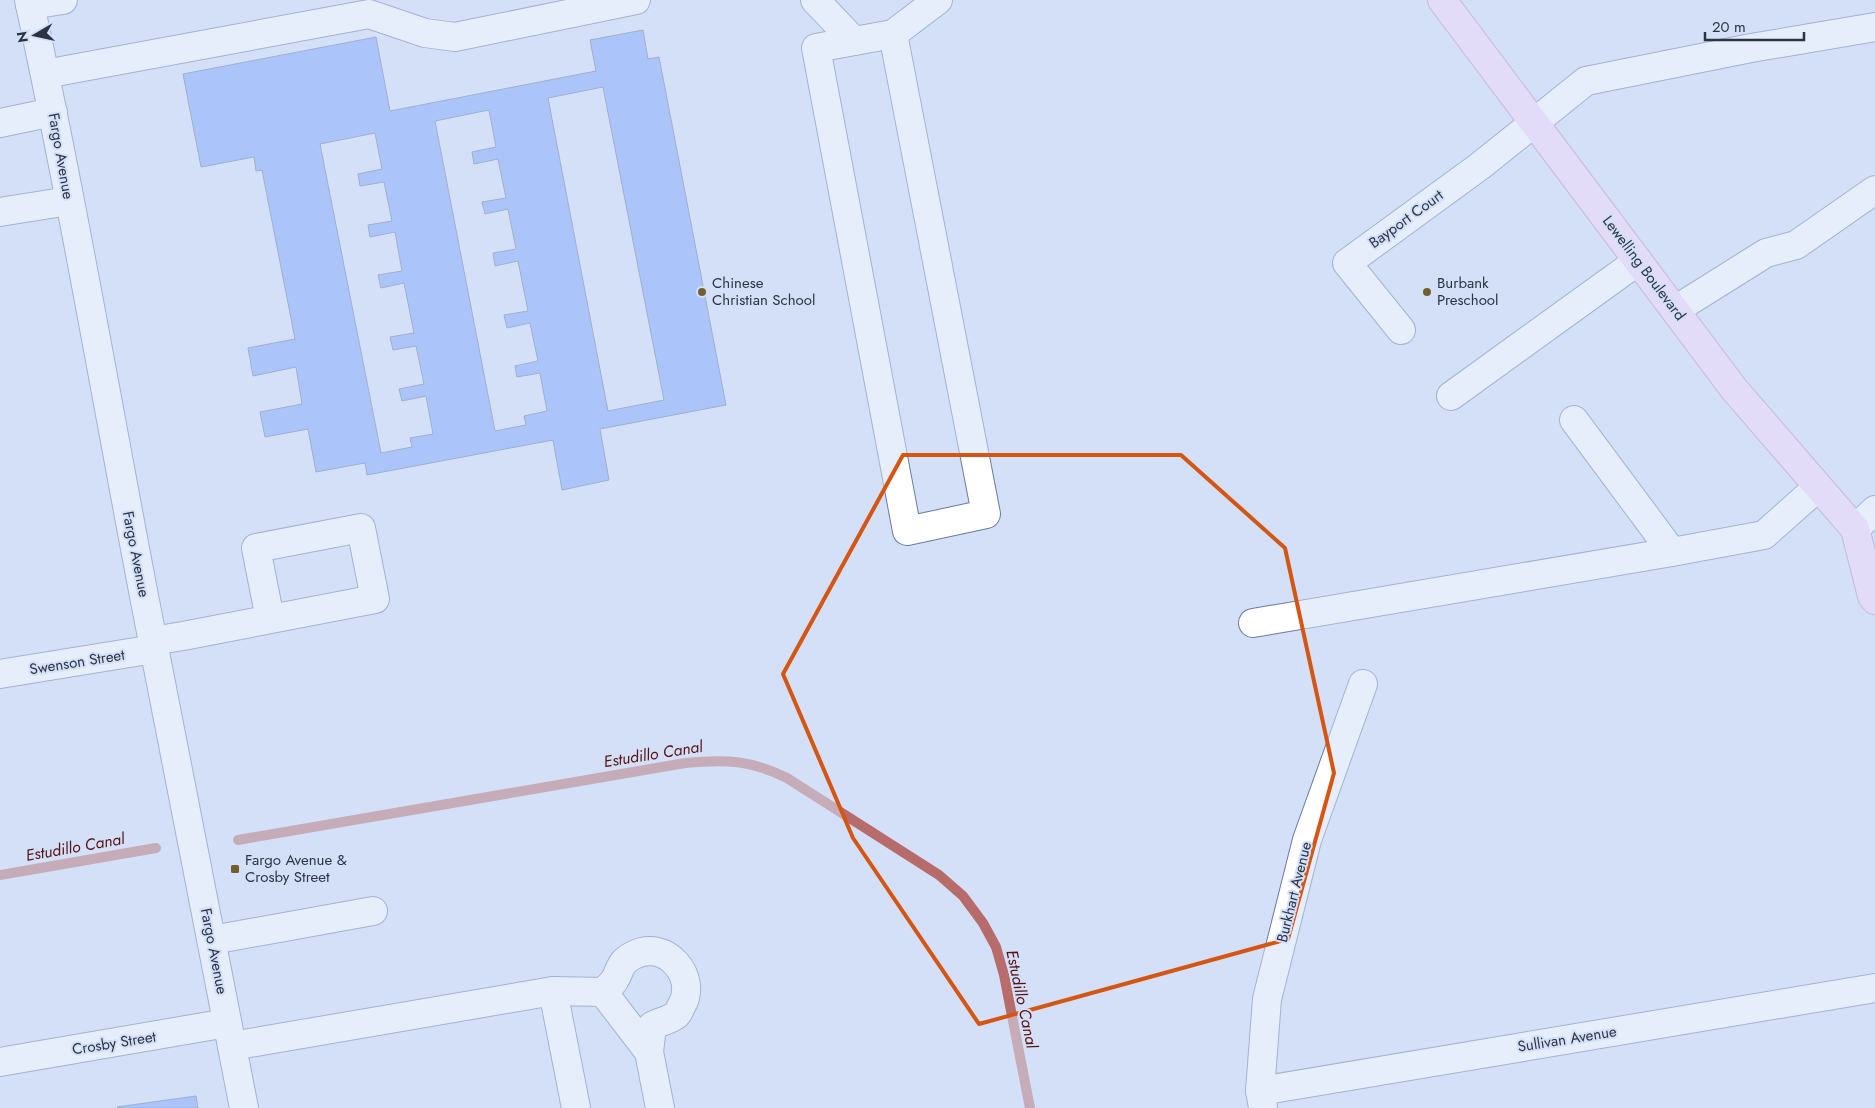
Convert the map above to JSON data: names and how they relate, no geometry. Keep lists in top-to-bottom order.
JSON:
{
  "streets": {
    "main road": ["Lewelling Boulevard"],
    "street": [
      "Fargo Avenue",
      "Bayport Court",
      "Swenson Street",
      "Burkhart Avenue",
      "Sullivan Avenue",
      "Crosby Street"
    ]
  },
  "crossings": [
    ["Fargo Avenue", "Swenson Street"],
    ["Fargo Avenue", "Crosby Street"],
    ["Bayport Court", "Lewelling Boulevard"],
    ["Burkhart Avenue", "Sullivan Avenue"]
  ],
  "water": ["Estudillo Canal"],
  "places": {
    "other": ["Chinese Christian School", "Burbank Preschool"],
    "transit": ["Fargo Avenue & Crosby Street"]
  },
  "scale_bar": "20 m",
  "north": "left"
}
